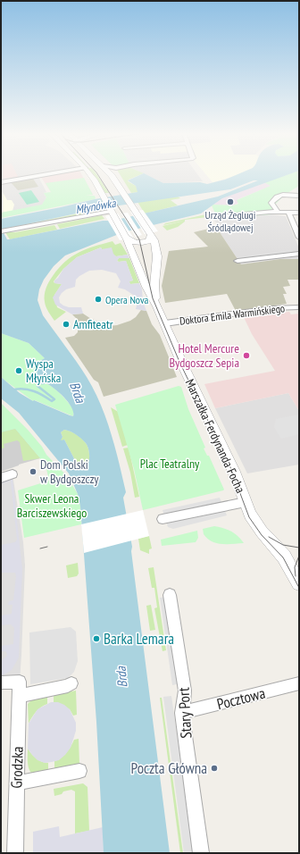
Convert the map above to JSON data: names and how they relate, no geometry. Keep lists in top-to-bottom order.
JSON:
{
  "streets": {
    "street": [
      "Doktora Emila Warmińskiego",
      "Marszałka Ferdynanda Focha",
      "Pocztowa",
      "Stary Port",
      "Grodzka"
    ]
  },
  "crossings": [
    ["Doktora Emila Warmińskiego", "Marszałka Ferdynanda Focha"],
    ["Pocztowa", "Stary Port"]
  ],
  "water": ["Młynówka", "Brda"],
  "parks": ["Plac Teatralny", "Skwer Leona Barciszewskiego"],
  "places": [
    "Urząd Żeglugi Śródlądowej",
    "Opera Nova",
    "Amfiteatr",
    "Hotel Mercure Bydgoszcz Sepia",
    "Wyspa Młyńska",
    "Dom Polski w Bydgoszczy",
    "Barka Lemara",
    "Poczta Główna"
  ]
}
